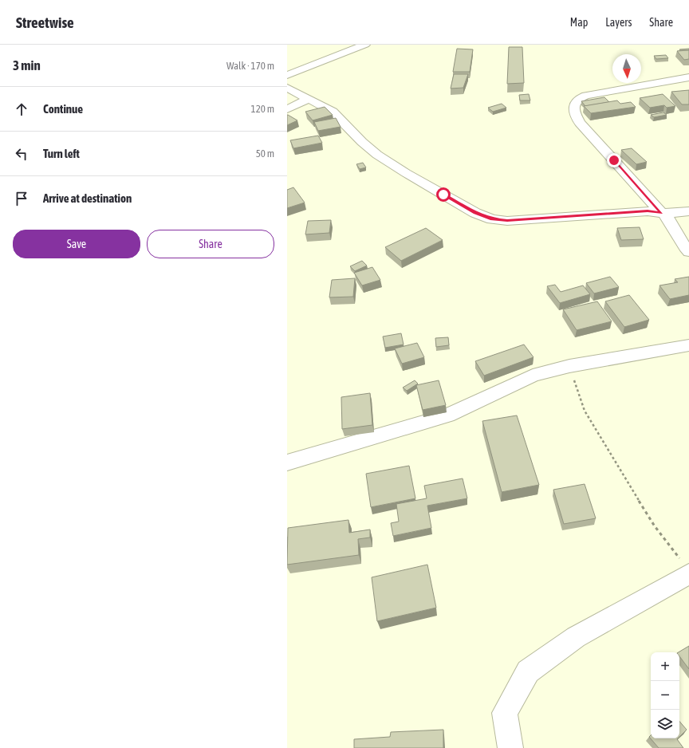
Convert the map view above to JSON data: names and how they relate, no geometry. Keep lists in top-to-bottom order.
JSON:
{
  "north": "bottom",
  "page": {
    "header": "Streetwise",
    "nav": ["Map", "Layers", "Share"],
    "heading": ["3 min", "Walk · 170 m"],
    "list": [
      ["Continue", "120 m"],
      ["Turn left", "50 m"],
      "Arrive at destination"
    ],
    "buttons": ["Save", "Share"],
    "map_buttons": ["+", "−"]
  }
}
